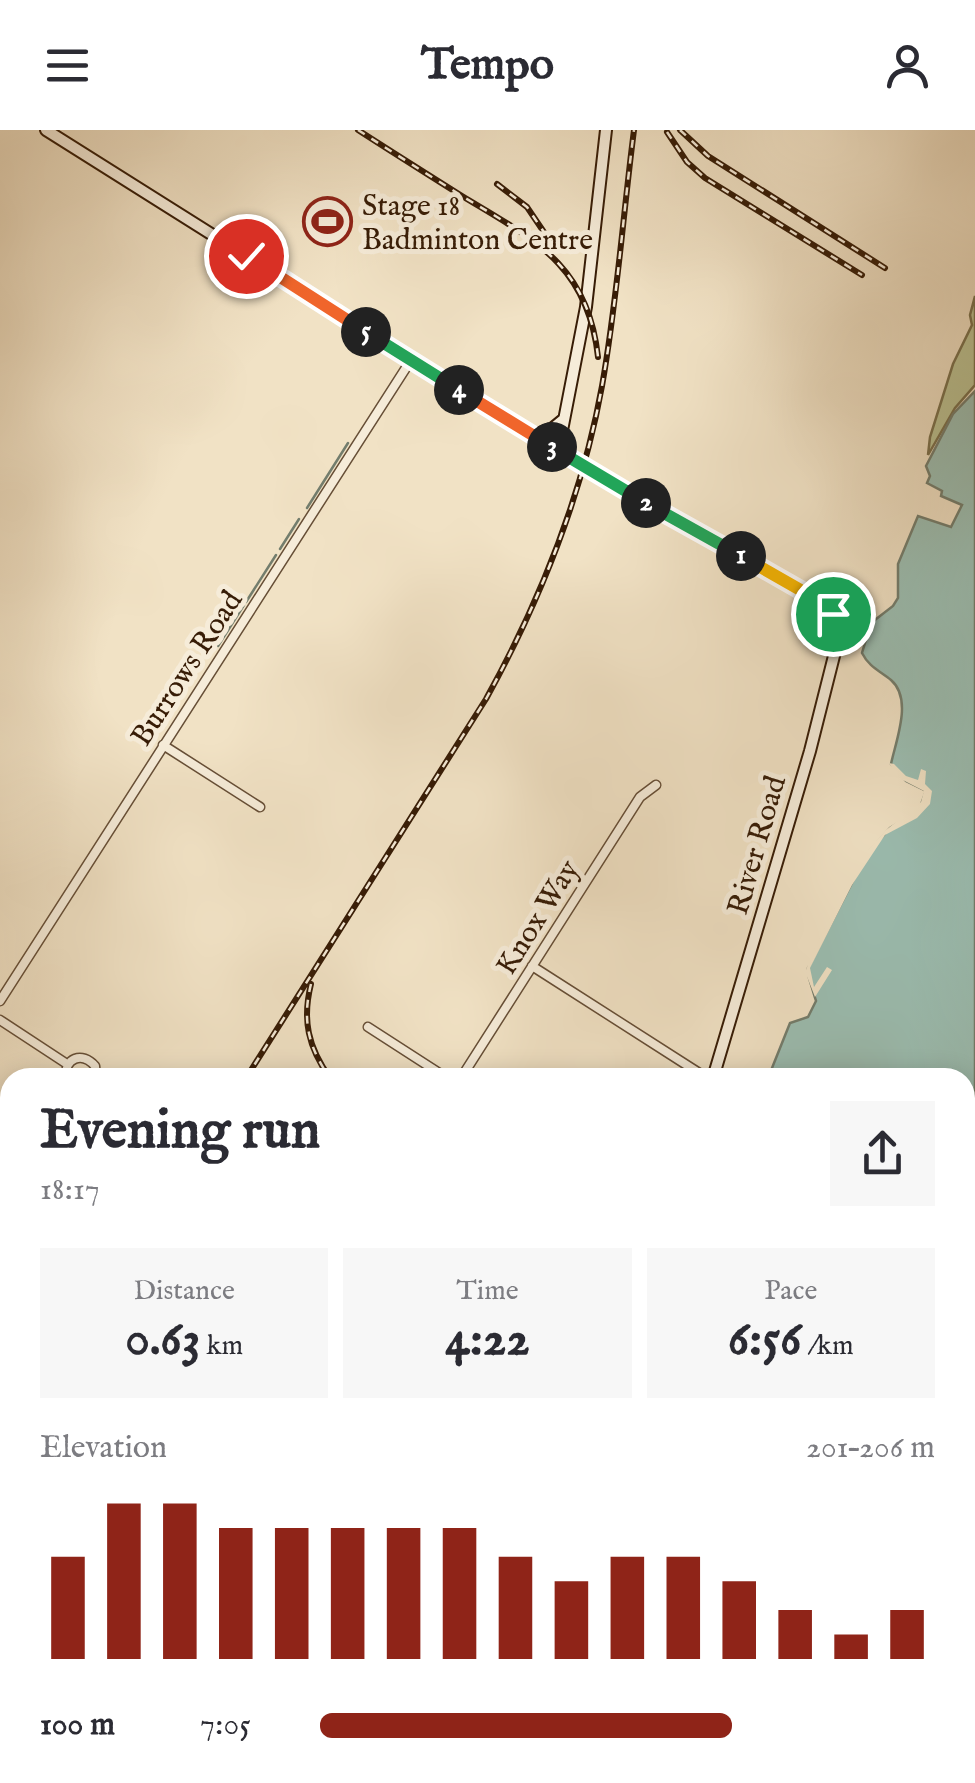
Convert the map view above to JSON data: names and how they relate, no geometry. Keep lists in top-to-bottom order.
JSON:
{
  "streets": {
    "street": ["Burrows Road", "River Road", "Knox Way"]
  },
  "places": {
    "sports": ["Stage 18 Badminton Centre"]
  },
  "page": {
    "header": "Tempo",
    "pins": [
      "5",
      "4",
      "3",
      "2",
      "1"
    ],
    "heading": ["Evening run", "18:17"],
    "stats": [
      ["Distance", "0.63 km"],
      ["Time", "4:22"],
      ["Pace", "6:56 /km"]
    ],
    "chart": ["Elevation", "201–206 m"],
    "list": [
      {
        "name": "100 m",
        "note": "7:05"
      }
    ]
  }
}
